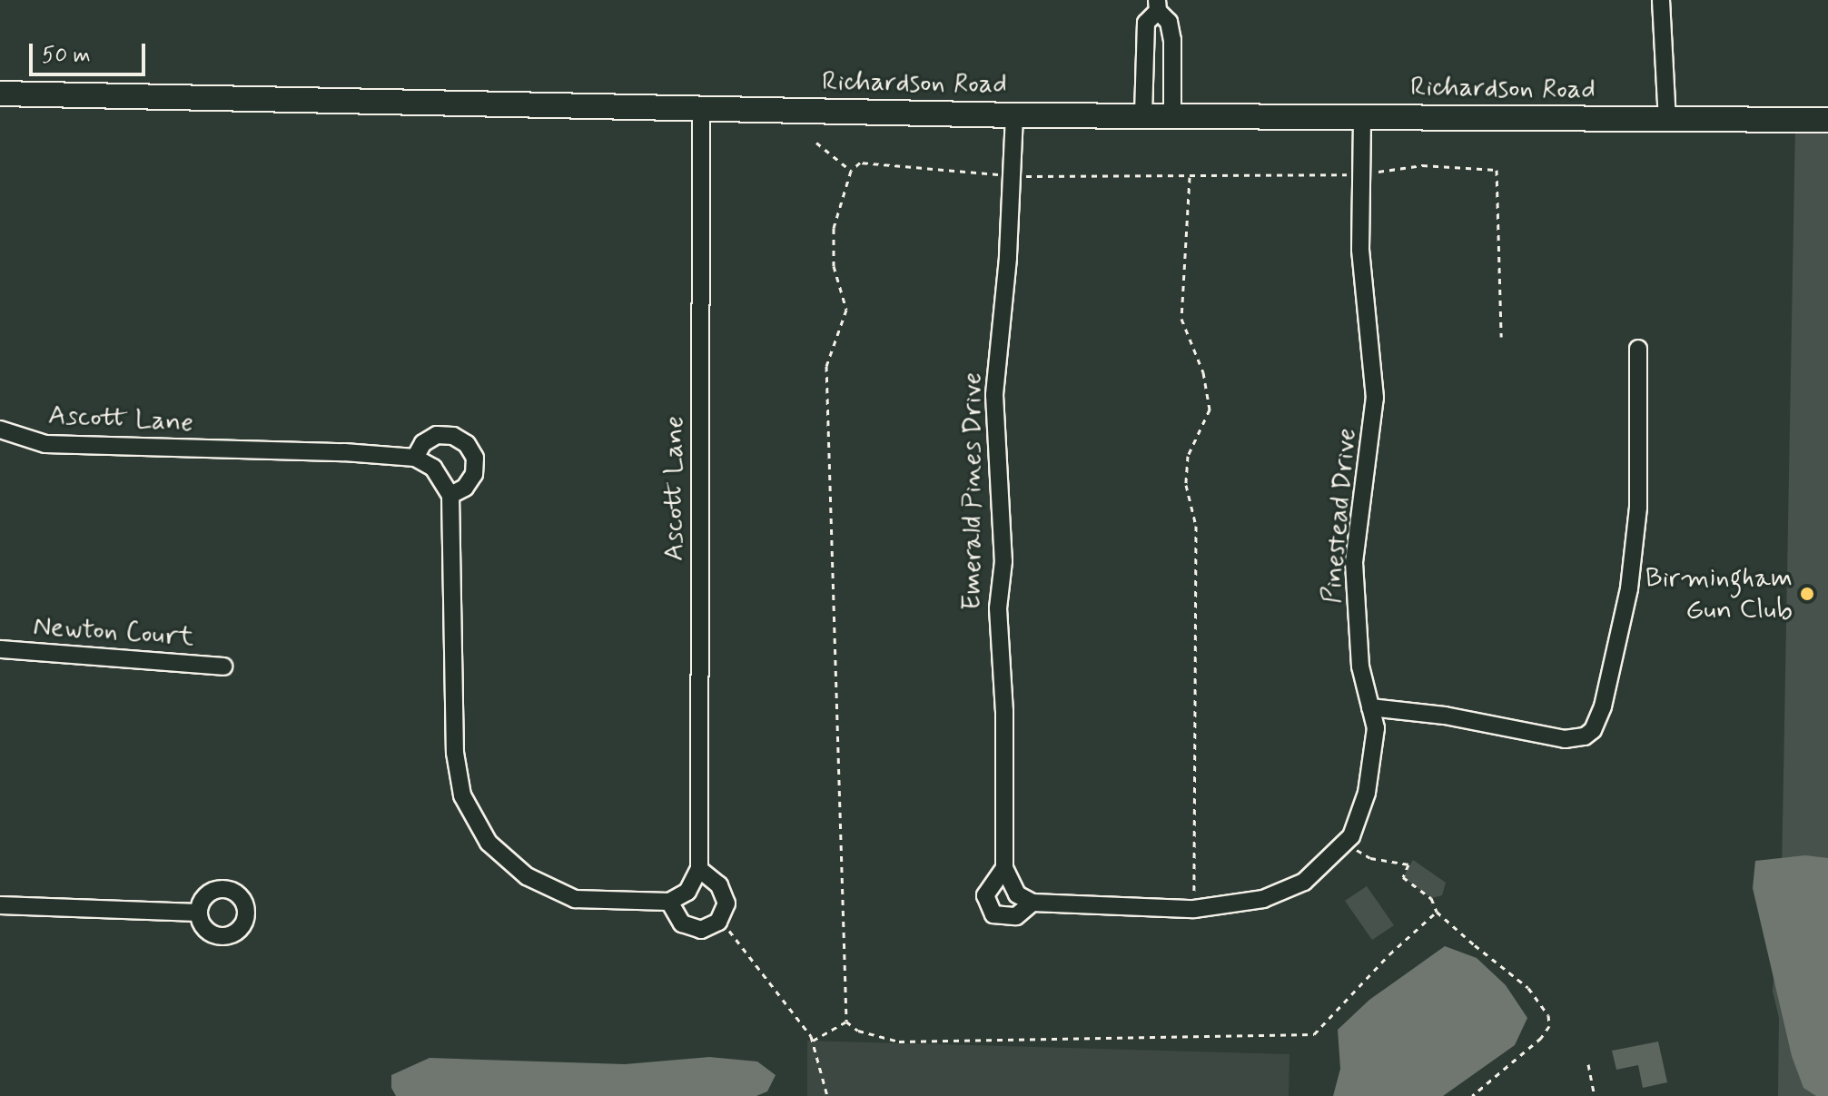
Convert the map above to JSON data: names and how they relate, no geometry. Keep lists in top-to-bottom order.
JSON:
{
  "streets": {
    "street": [
      "Richardson Road",
      "Ascott Lane",
      "Emerald Pines Drive",
      "Pinestead Drive",
      "Newton Court"
    ]
  },
  "crossings": [
    ["Richardson Road", "Ascott Lane"],
    ["Richardson Road", "Emerald Pines Drive"],
    ["Richardson Road", "Pinestead Drive"],
    ["Emerald Pines Drive", "Pinestead Drive"]
  ],
  "places": ["Birmingham Gun Club"],
  "scale_bar": "50 m"
}
